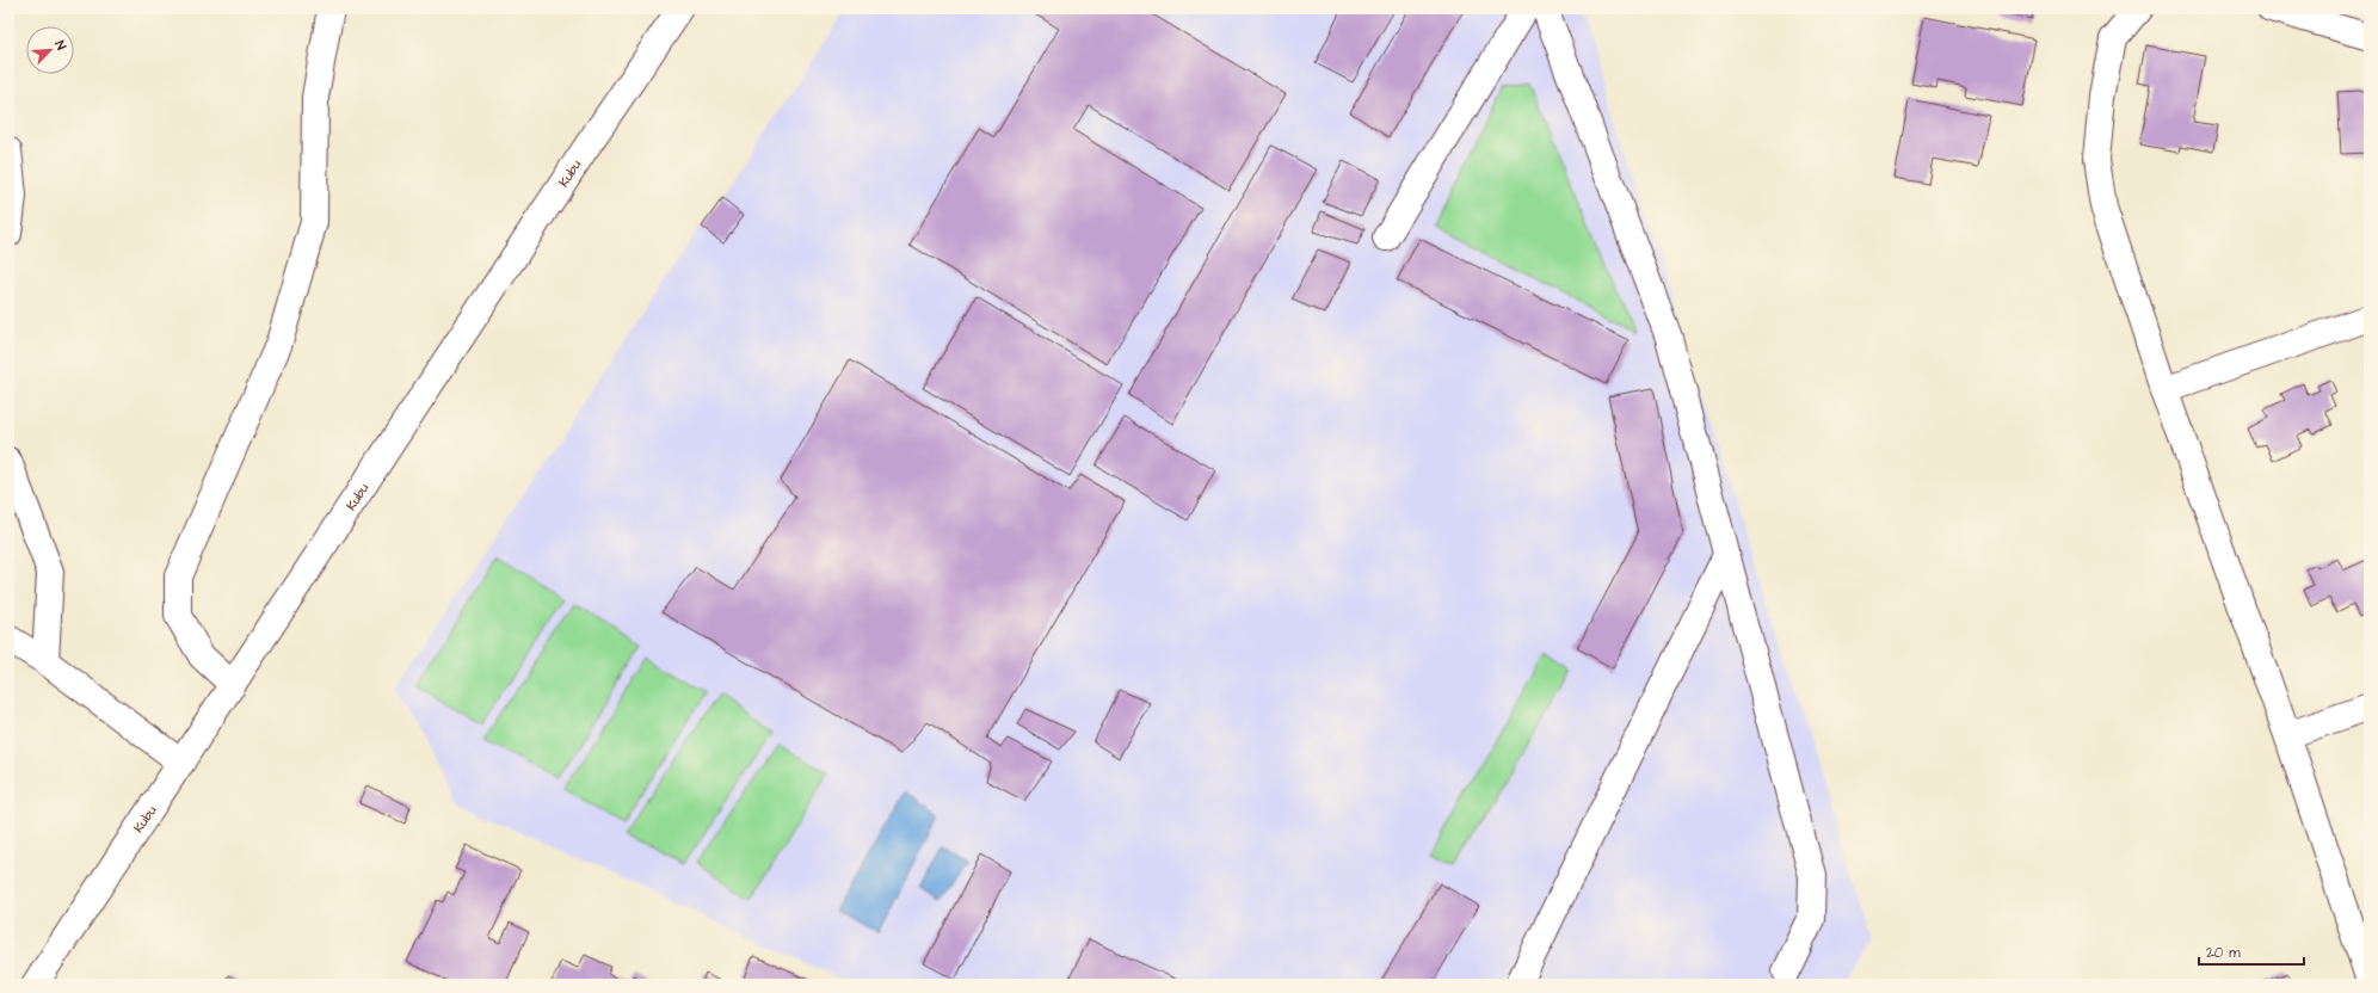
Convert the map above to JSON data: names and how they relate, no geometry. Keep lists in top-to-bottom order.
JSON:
{
  "streets": {
    "street": ["Kubu"]
  },
  "scale_bar": "20 m",
  "north": "top right"
}
